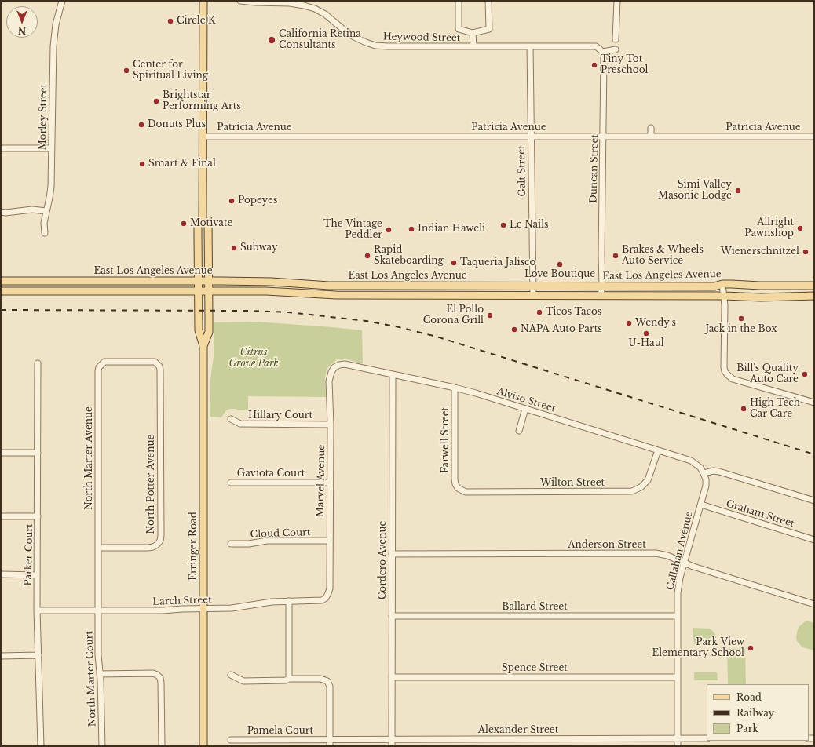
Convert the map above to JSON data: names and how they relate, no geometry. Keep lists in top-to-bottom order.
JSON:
{
  "streets": {
    "main road": ["East Los Angeles Avenue", "Erringer Road"],
    "street": [
      "Heywood Street",
      "Morley Street",
      "Patricia Avenue",
      "Duncan Street",
      "Galt Street",
      "Alviso Street",
      "Hillary Court",
      "Farwell Street",
      "North Marter Avenue",
      "Gaviota Court",
      "Marvel Avenue",
      "Wilton Street",
      "North Potter Avenue",
      "Graham Street",
      "Cloud Court",
      "Anderson Street",
      "Callahan Avenue",
      "Parker Court",
      "Cordero Avenue",
      "Larch Street",
      "Ballard Street",
      "Spence Street",
      "North Marter Court",
      "Alexander Street",
      "Pamela Court"
    ]
  },
  "crossings": [
    ["Heywood Street", "Duncan Street"],
    ["Heywood Street", "Galt Street"],
    ["Patricia Avenue", "Duncan Street"],
    ["Patricia Avenue", "Galt Street"],
    ["Patricia Avenue", "Erringer Road"],
    ["Duncan Street", "East Los Angeles Avenue"],
    ["Galt Street", "East Los Angeles Avenue"],
    ["East Los Angeles Avenue", "Erringer Road"],
    ["Alviso Street", "Farwell Street"],
    ["Alviso Street", "Marvel Avenue"],
    ["Alviso Street", "Wilton Street"],
    ["Alviso Street", "Callahan Avenue"],
    ["Alviso Street", "Cordero Avenue"],
    ["Hillary Court", "Marvel Avenue"],
    ["Farwell Street", "Wilton Street"],
    ["North Marter Avenue", "North Potter Avenue"],
    ["North Marter Avenue", "Larch Street"],
    ["North Marter Avenue", "North Marter Court"],
    ["Gaviota Court", "Marvel Avenue"],
    ["Marvel Avenue", "Cloud Court"],
    ["Marvel Avenue", "Larch Street"],
    ["Graham Street", "Callahan Avenue"],
    ["Anderson Street", "Callahan Avenue"],
    ["Anderson Street", "Cordero Avenue"],
    ["Erringer Road", "Larch Street"],
    ["Callahan Avenue", "Ballard Street"],
    ["Callahan Avenue", "Spence Street"],
    ["Callahan Avenue", "Alexander Street"],
    ["Parker Court", "Larch Street"],
    ["Cordero Avenue", "Ballard Street"],
    ["Cordero Avenue", "Spence Street"],
    ["Cordero Avenue", "Alexander Street"],
    ["Larch Street", "North Marter Court"],
    ["Alexander Street", "Pamela Court"]
  ],
  "parks": ["Citrus Grove Park"],
  "places": [
    "Circle K",
    "California Retina Consultants",
    "Tiny Tot Preschool",
    "Center for Spiritual Living",
    "Brightstar Performing Arts",
    "Donuts Plus",
    "Smart & Final",
    "Simi Valley Masonic Lodge",
    "Popeyes",
    "Motivate",
    "Le Nails",
    "Allright Pawnshop",
    "Indian Haweli",
    "The Vintage Peddler",
    "Subway",
    "Wienerschnitzel",
    "Rapid Skateboarding",
    "Brakes & Wheels Auto Service",
    "Taqueria Jalisco",
    "Love Boutique",
    "Ticos Tacos",
    "El Pollo Corona Grill",
    "Jack in the Box",
    "Wendy's",
    "NAPA Auto Parts",
    "U-Haul",
    "Bill's Quality Auto Care",
    "High Tech Car Care",
    "Park View Elementary School"
  ],
  "legend": ["Road", "Railway", "Park"],
  "north": "bottom"
}
